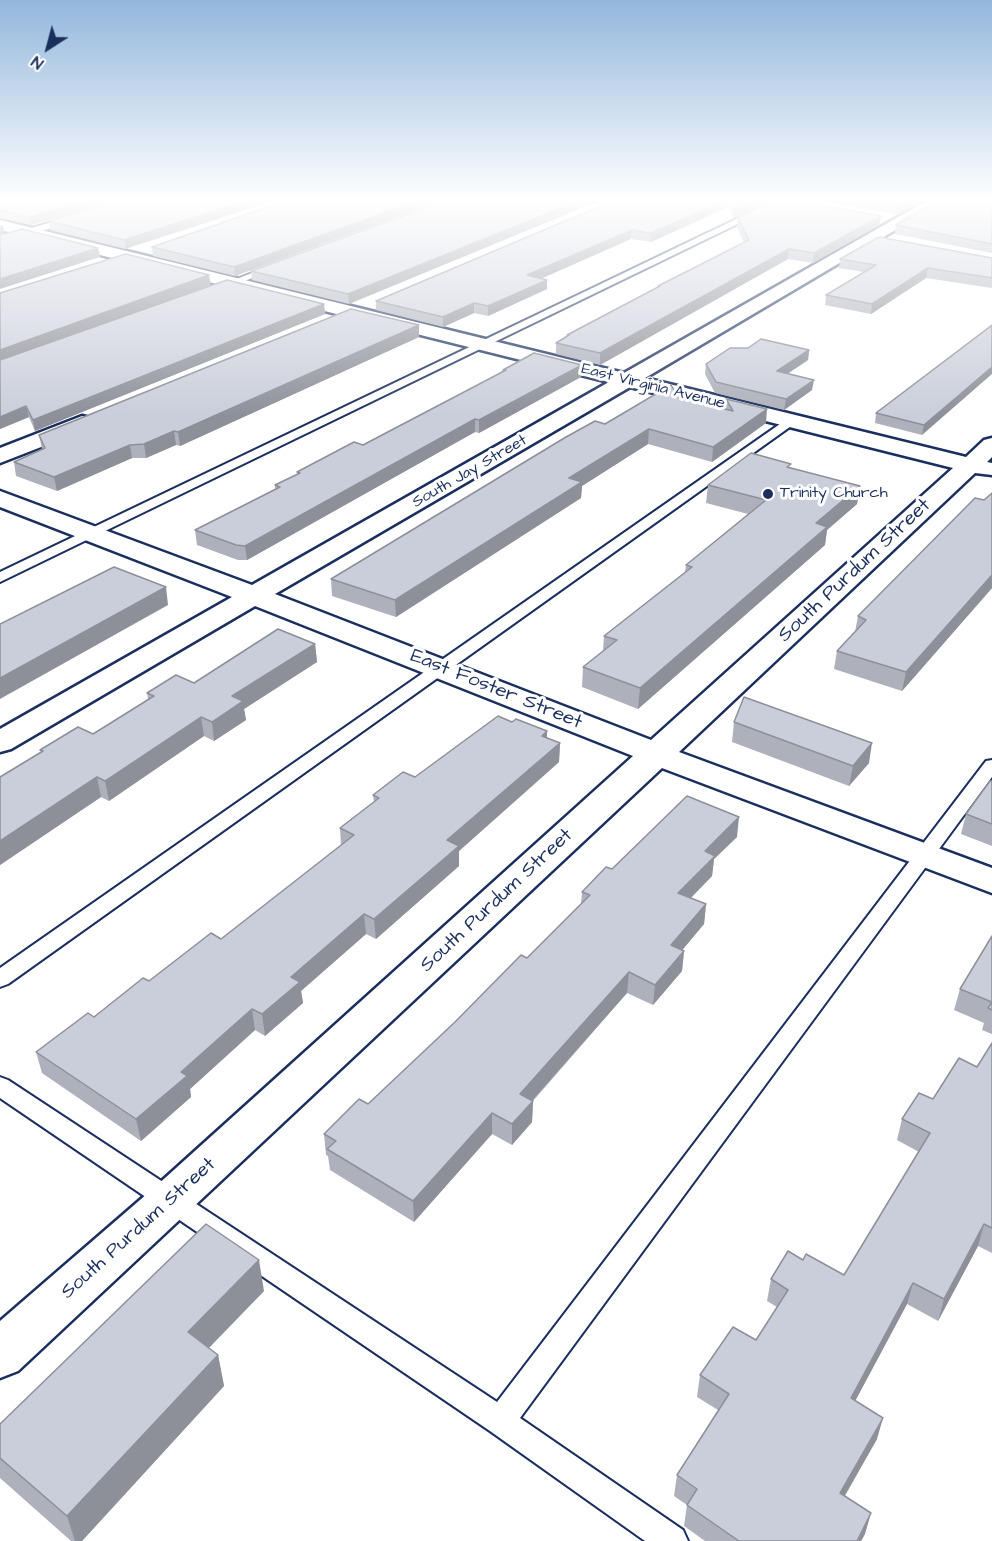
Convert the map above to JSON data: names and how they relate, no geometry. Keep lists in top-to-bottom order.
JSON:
{
  "streets": {
    "street": [
      "East Virginia Avenue",
      "South Jay Street",
      "South Purdum Street",
      "East Foster Street"
    ]
  },
  "crossings": [
    ["East Virginia Avenue", "South Jay Street"],
    ["East Virginia Avenue", "South Purdum Street"],
    ["South Jay Street", "East Foster Street"],
    ["South Purdum Street", "East Foster Street"]
  ],
  "places": ["Trinity Church"],
  "north": "bottom left"
}
